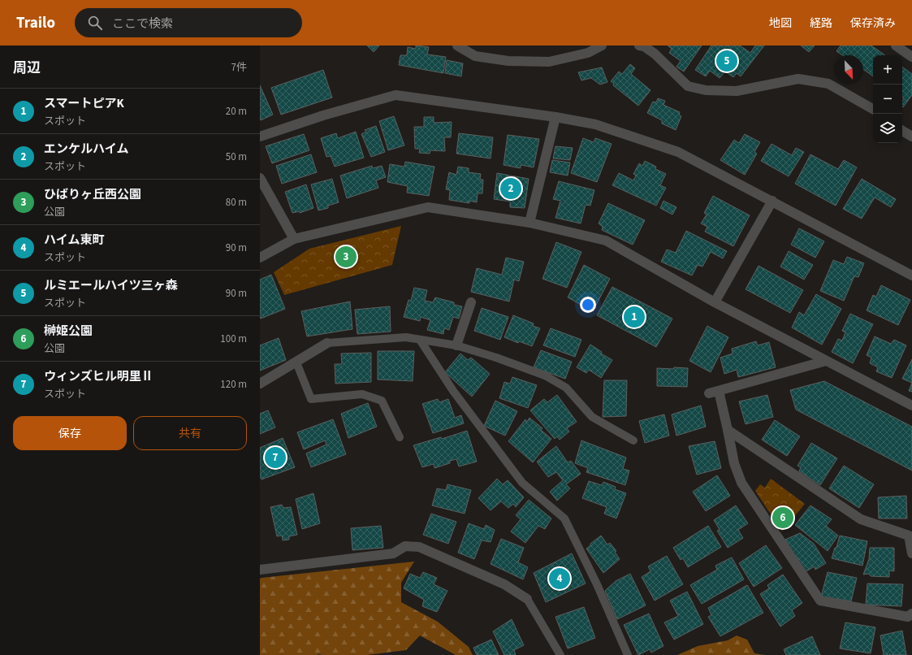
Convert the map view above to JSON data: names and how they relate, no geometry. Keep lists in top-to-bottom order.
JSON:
{
  "north": "bottom right",
  "page": {
    "header": "Trailo",
    "search": "ここで検索",
    "nav": ["地図", "経路", "保存済み"],
    "heading": ["周辺", "7件"],
    "pins": [
      "5",
      "2",
      "3",
      "1",
      "7",
      "6",
      "4"
    ],
    "map_buttons": ["+", "−"],
    "list": [
      {
        "mark": "1",
        "name": "スマートピアK",
        "note": "スポット",
        "value": "20 m"
      },
      {
        "mark": "2",
        "name": "エンケルハイム",
        "note": "スポット",
        "value": "50 m"
      },
      {
        "mark": "3",
        "name": "ひばりヶ丘西公園",
        "note": "公園",
        "value": "80 m"
      },
      {
        "mark": "4",
        "name": "ハイム東町",
        "note": "スポット",
        "value": "90 m"
      },
      {
        "mark": "5",
        "name": "ルミエールハイツ三ヶ森",
        "note": "スポット",
        "value": "90 m"
      },
      {
        "mark": "6",
        "name": "榊姫公園",
        "note": "公園",
        "value": "100 m"
      },
      {
        "mark": "7",
        "name": "ウィンズヒル明里Ⅱ",
        "note": "スポット",
        "value": "120 m"
      }
    ],
    "buttons": ["保存", "共有"]
  }
}
